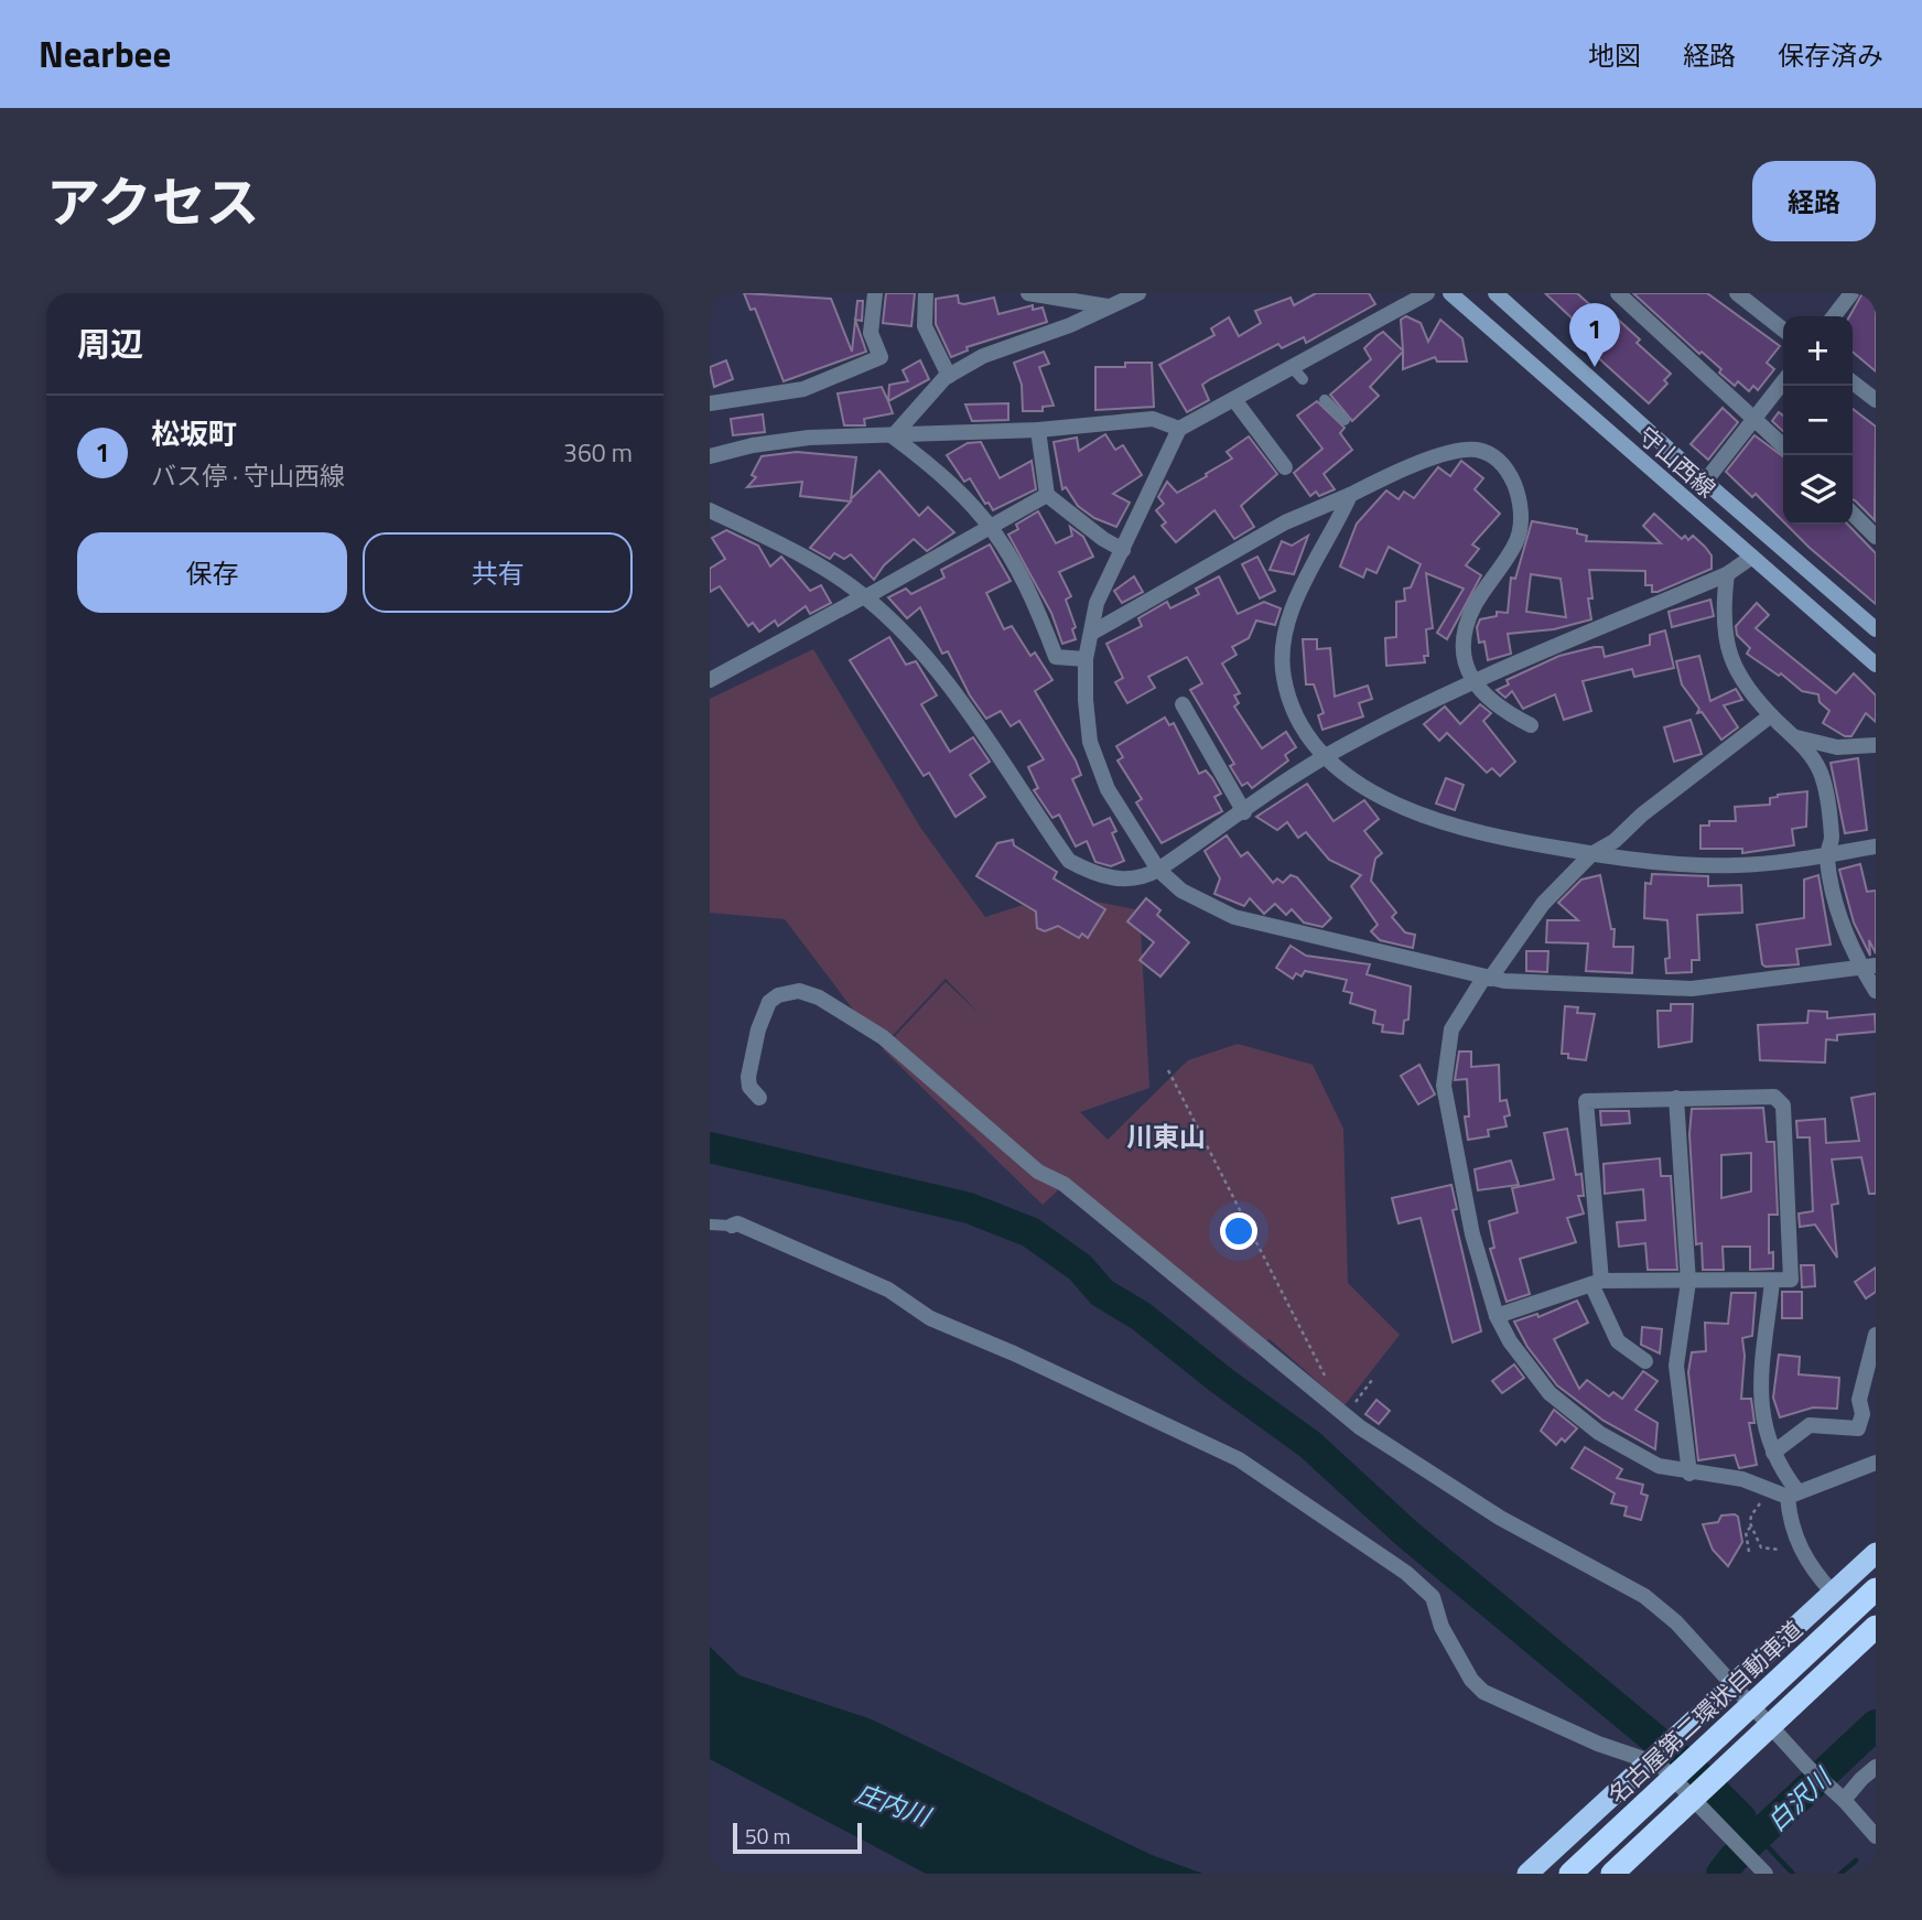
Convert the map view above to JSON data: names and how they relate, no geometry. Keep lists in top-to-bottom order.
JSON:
{
  "streets": {
    "highway": ["名古屋第二環状自動車道"],
    "main road": ["守山西線"]
  },
  "districts": ["川東山"],
  "water": ["白沢川", "庄内川"],
  "scale_bar": "50 m",
  "page": {
    "header": "Nearbee",
    "nav": ["地図", "経路", "保存済み"],
    "title": "アクセス",
    "buttons": [
      "経路",
      ["保存", "共有"]
    ],
    "heading": "周辺",
    "pins": "1",
    "map_buttons": ["+", "−"],
    "list": [
      {
        "mark": "1",
        "name": "松坂町",
        "note": "バス停 · 守山西線",
        "value": "360 m"
      }
    ],
    "scale": "50 m"
  }
}
